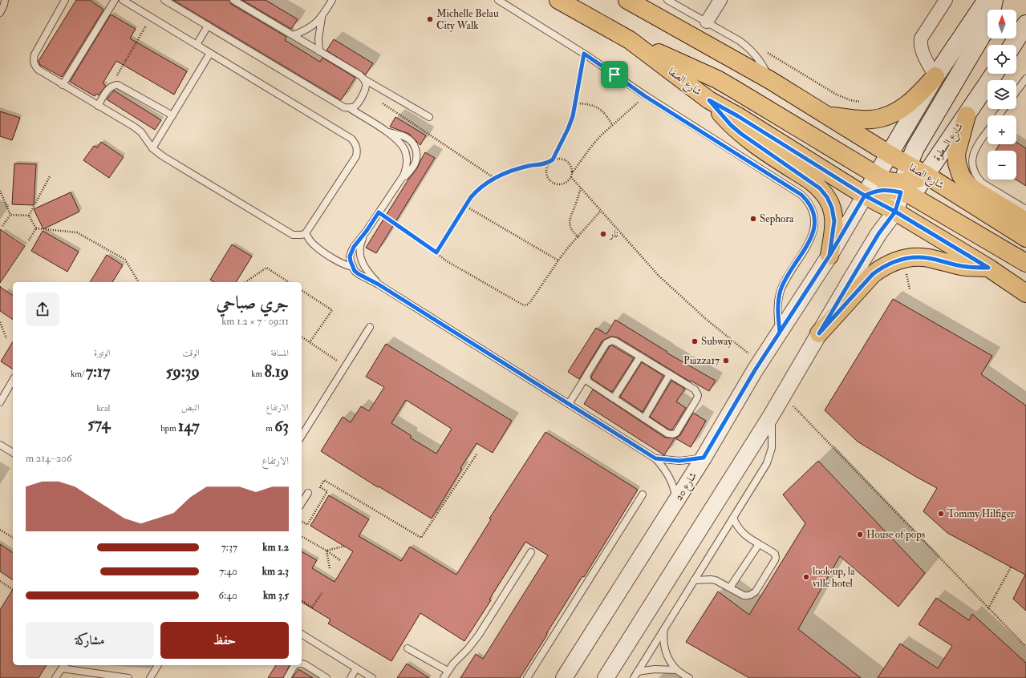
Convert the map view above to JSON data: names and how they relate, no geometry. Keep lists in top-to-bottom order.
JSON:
{
  "streets": {
    "main road": ["شارع الصفا", "شارع السطوة"],
    "street": ["شارع 20"]
  },
  "crossings": [
    ["شارع الصفا", "شارع السطوة"],
    ["شارع الصفا", "شارع 20"]
  ],
  "places": [
    "Michelle Belau City Walk",
    "Sephora",
    "نار",
    "Subway",
    "Piazza17",
    "Tommy Hilfiger",
    "House of pops",
    "look up, la ville hotel"
  ],
  "north": "top",
  "page": {
    "map_buttons": ["+", "−"],
    "heading": ["جري صباحي", "09:11 · 7 × 1.2 km"],
    "stats": [
      ["المسافة", "8.19 km"],
      ["الوقت", "59:39"],
      ["الوتيرة", "7:17 /km"],
      ["الارتفاع", "63 m"],
      ["النبض", "147 bpm"],
      ["kcal", "574"]
    ],
    "chart": ["الارتفاع", "206–214 m"],
    "list": [
      {
        "name": "1.2 km",
        "note": "7:37"
      },
      {
        "name": "2.3 km",
        "note": "7:40"
      },
      {
        "name": "3.5 km",
        "note": "6:40"
      }
    ],
    "buttons": ["حفظ", "مشاركة"]
  }
}
